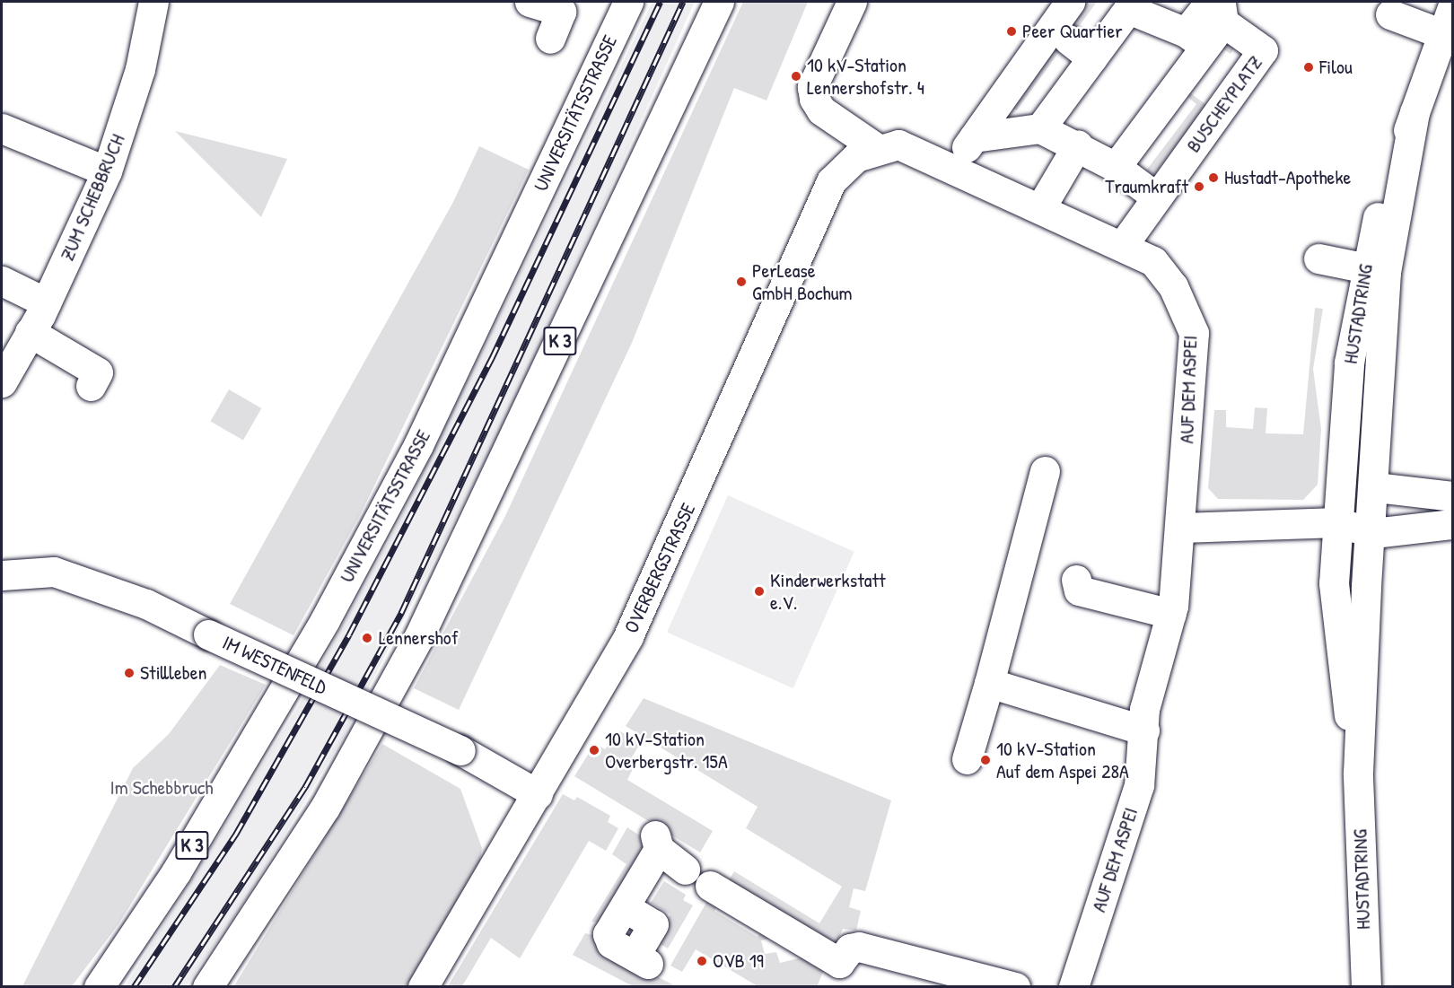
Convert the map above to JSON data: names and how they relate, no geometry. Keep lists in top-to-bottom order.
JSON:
{
  "streets": {
    "main road": [
      "BUSCHEYPLATZ",
      "UNIVERSITÄTSSTRASSE",
      "ZUM SCHEBBRUCH",
      "HUSTADTRING",
      "K 3",
      "AUF DEM ASPEI",
      "OVERBERGSTRASSE",
      "IM WESTENFELD"
    ]
  },
  "crossings": [
    ["BUSCHEYPLATZ", "AUF DEM ASPEI"],
    ["OVERBERGSTRASSE", "IM WESTENFELD"]
  ],
  "parks": ["Im Schebbruch"],
  "places": [
    "Peer Quartier",
    "Filou",
    "10 kV-Station Lennershofstr. 4",
    "Hustadt-Apotheke",
    "Traumkraft",
    "PerLease GmbH Bochum",
    "Kinderwerkstatt e.V.",
    "Lennershof",
    "Stillleben",
    "10 kV-Station Overbergstr. 15A",
    "10 kV-Station Auf dem Aspei 28A",
    "OVB 19"
  ]
}
